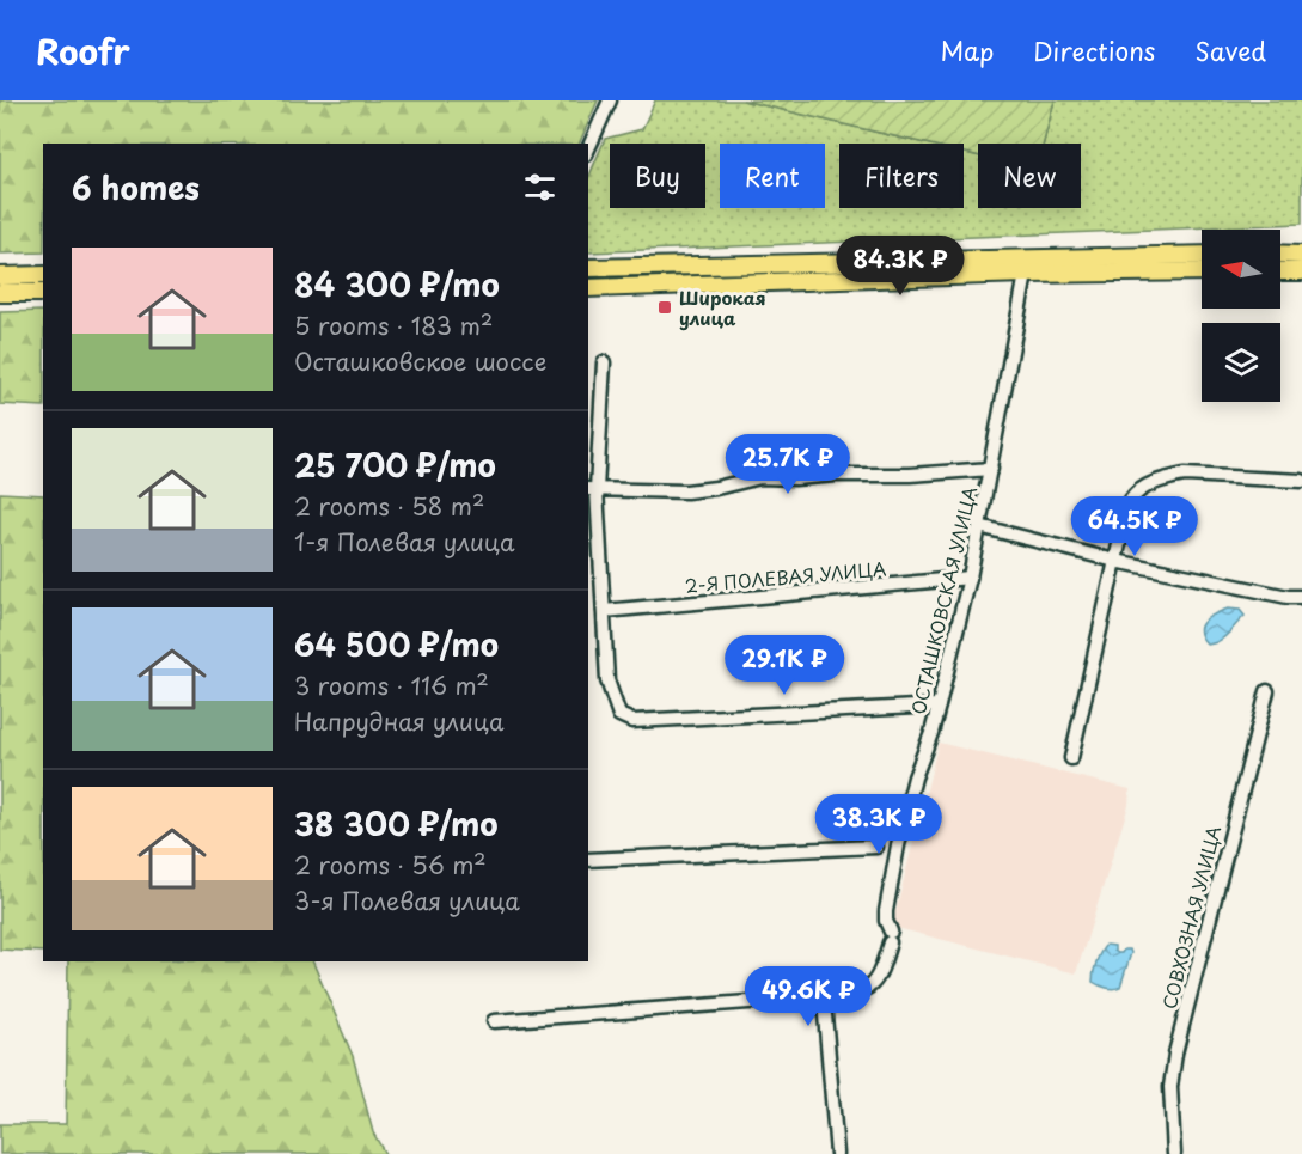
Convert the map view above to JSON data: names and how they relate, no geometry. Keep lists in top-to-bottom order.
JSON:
{
  "streets": {
    "street": ["2-Я ПОЛЕВАЯ УЛИЦА", "ОСТАШКОВСКАЯ УЛИЦА", "СОВХОЗНАЯ УЛИЦА"]
  },
  "crossings": [
    ["2-Я ПОЛЕВАЯ УЛИЦА", "ОСТАШКОВСКАЯ УЛИЦА"]
  ],
  "places": {
    "transit": ["Широкая улица"]
  },
  "north": "left",
  "page": {
    "header": "Roofr",
    "nav": ["Map", "Directions", "Saved"],
    "chip": [
      "Buy",
      "Rent",
      "Filters",
      "New"
    ],
    "heading": "6 homes",
    "list": [
      {
        "name": "84 300 ₽/mo",
        "note": "5 rooms · 183 m² · Осташковское шоссе"
      },
      {
        "name": "25 700 ₽/mo",
        "note": "2 rooms · 58 m² · 1-я Полевая улица"
      },
      {
        "name": "64 500 ₽/mo",
        "note": "3 rooms · 116 m² · Напрудная улица"
      },
      {
        "name": "38 300 ₽/mo",
        "note": "2 rooms · 56 m² · 3-я Полевая улица"
      }
    ],
    "price": [
      "84.3K ₽",
      "25.7K ₽",
      "64.5K ₽",
      "29.1K ₽",
      "38.3K ₽",
      "49.6K ₽"
    ]
  }
}
